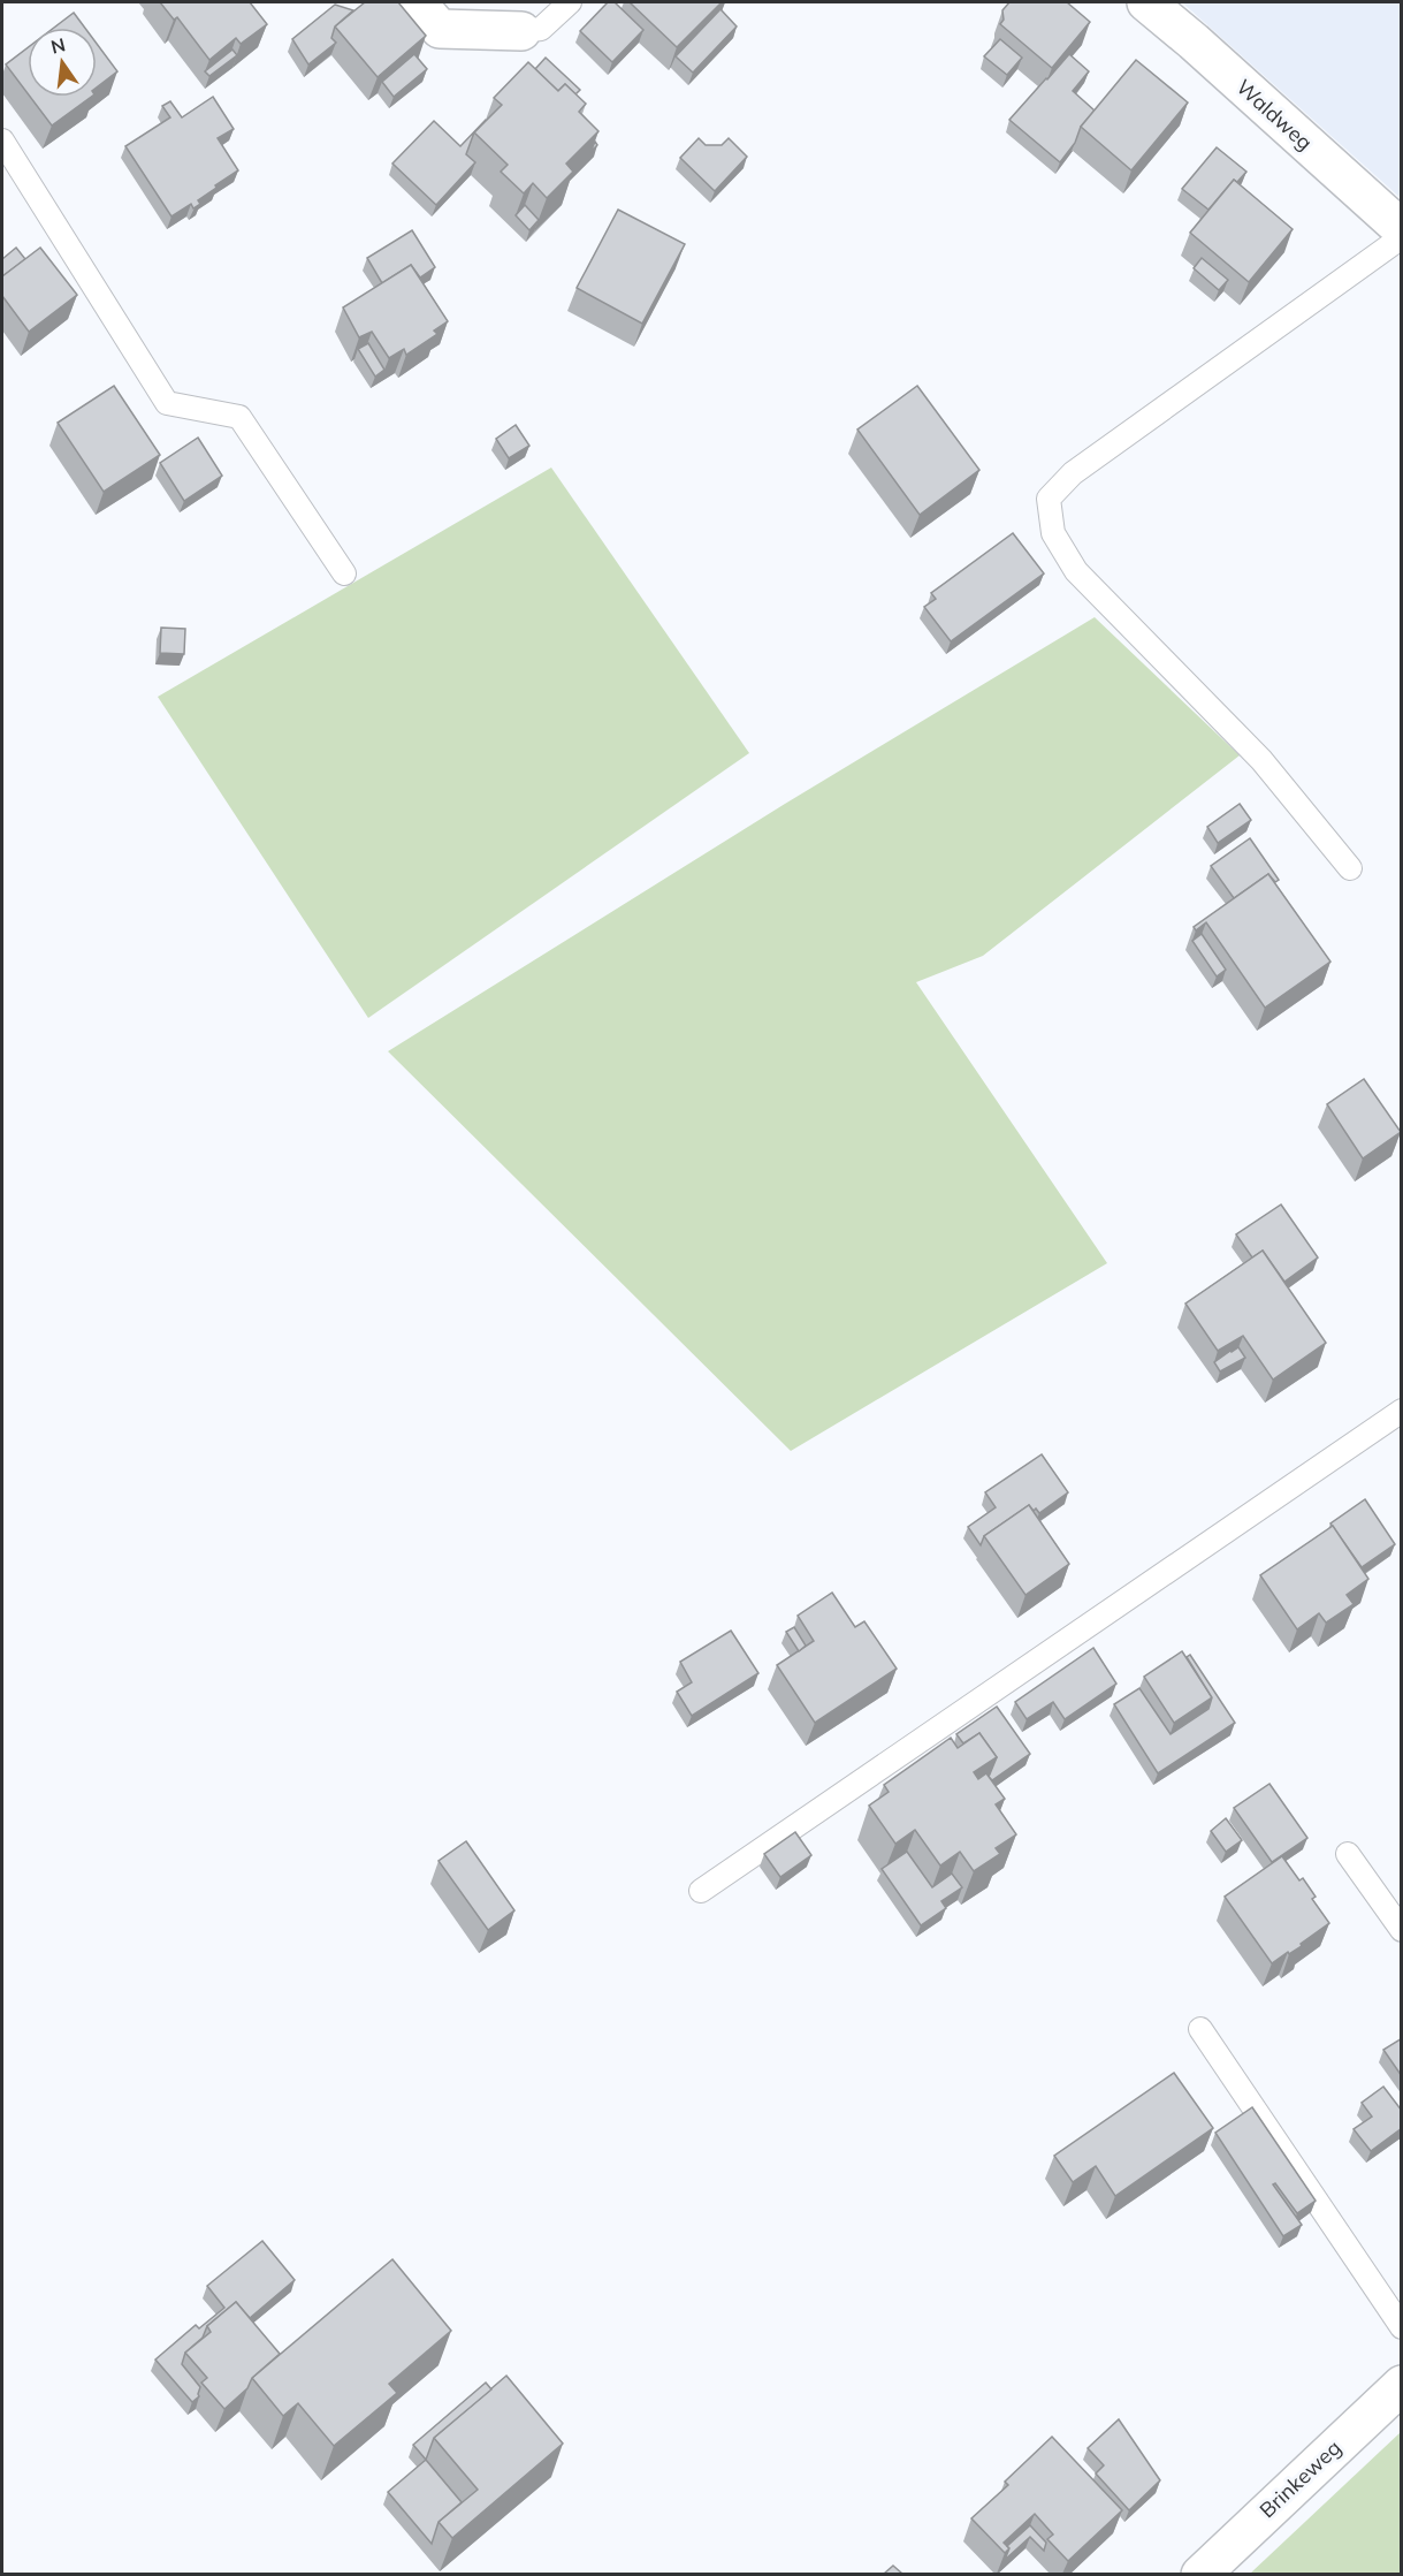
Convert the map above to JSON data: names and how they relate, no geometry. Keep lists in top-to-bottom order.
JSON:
{
  "streets": {
    "street": ["Waldweg", "Brinkeweg"]
  },
  "north": "top"
}
